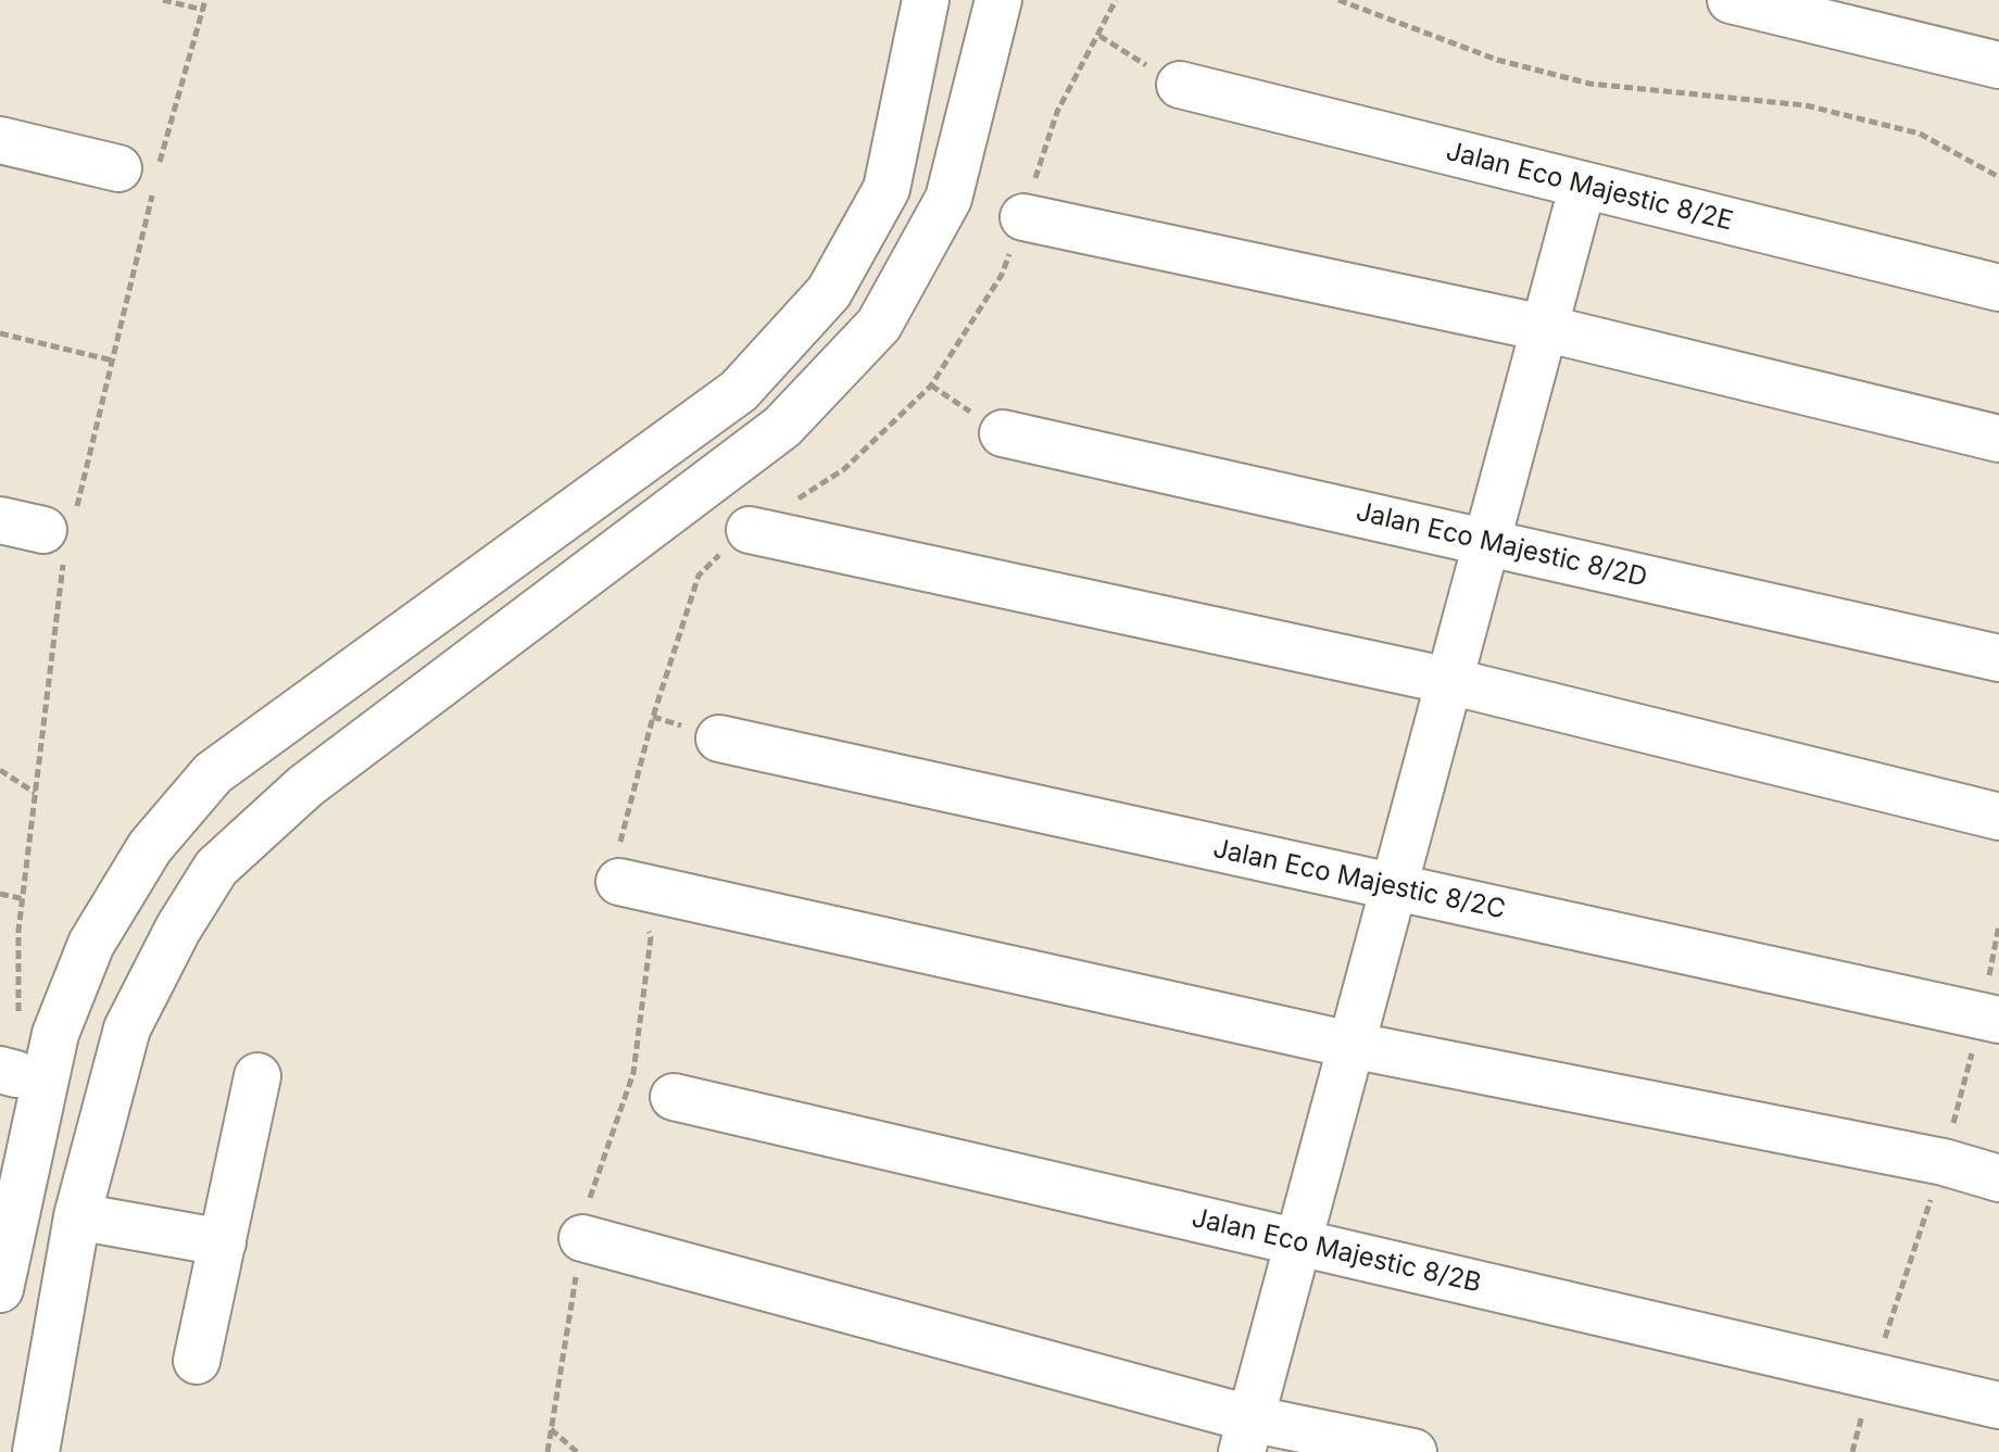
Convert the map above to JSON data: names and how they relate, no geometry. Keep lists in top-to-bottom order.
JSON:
{
  "streets": {
    "street": [
      "Jalan Eco Majestic 8/2E",
      "Jalan Eco Majestic 8/2D",
      "Jalan Eco Majestic 8/2C",
      "Jalan Eco Majestic 8/2B"
    ]
  }
}
